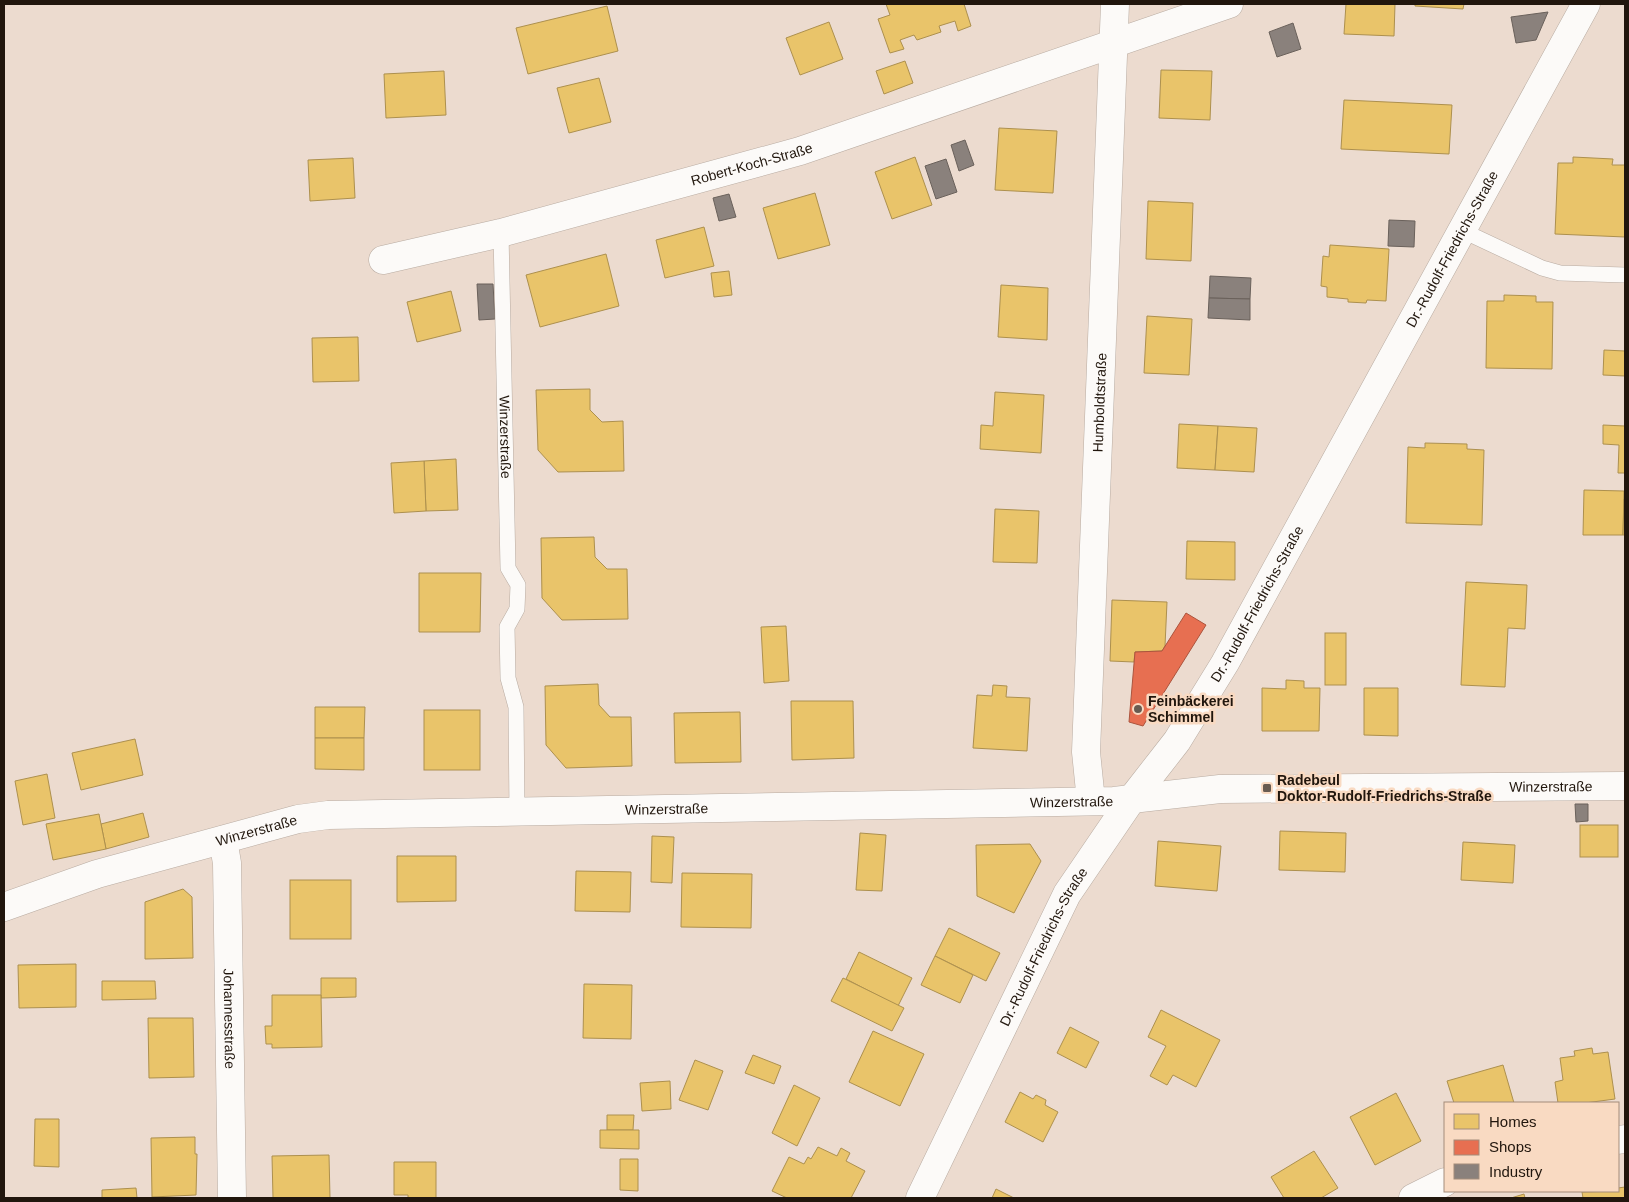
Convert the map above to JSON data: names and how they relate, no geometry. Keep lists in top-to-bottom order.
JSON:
{
  "streets": {
    "street": [
      "Robert-Koch-Straße",
      "Dr.-Rudolf-Friedrichs-Straße",
      "Humboldtstraße",
      "Winzerstraße",
      "Johannesstraße"
    ]
  },
  "crossings": [
    ["Robert-Koch-Straße", "Humboldtstraße"],
    ["Robert-Koch-Straße", "Winzerstraße"],
    ["Dr.-Rudolf-Friedrichs-Straße", "Winzerstraße"],
    ["Humboldtstraße", "Winzerstraße"],
    ["Winzerstraße", "Johannesstraße"]
  ],
  "places": {
    "other": ["Feinbäckerei Schimmel"],
    "transit": ["Radebeul Doktor-Rudolf-Friedrichs-Straße"]
  },
  "legend": ["Homes", "Shops", "Industry"]
}
